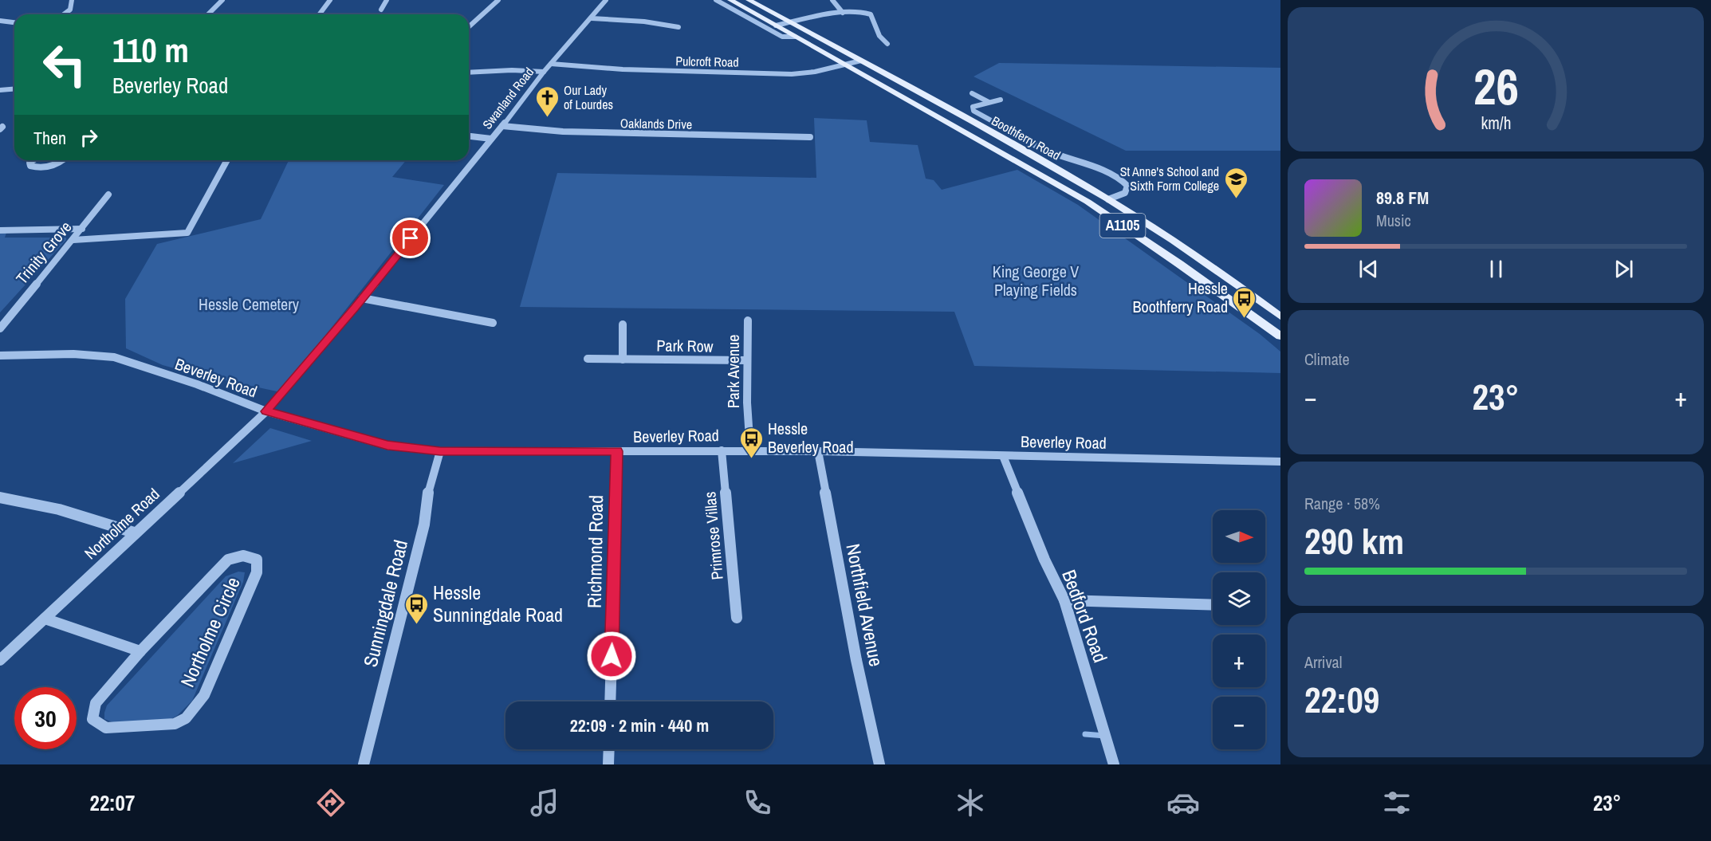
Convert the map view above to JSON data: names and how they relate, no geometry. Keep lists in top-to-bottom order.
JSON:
{
  "streets": {
    "main road": ["Boothferry Road", "A1105"],
    "street": [
      "Pulcroft Road",
      "Swanland Road",
      "Oaklands Drive",
      "Trinity Grove",
      "Park Row",
      "Park Avenue",
      "Beverley Road",
      "Northolme Road",
      "Primrose Villas",
      "Richmond Road",
      "Sunningdale Road",
      "Northfield Avenue",
      "Bedford Road",
      "Northolme Circle"
    ]
  },
  "crossings": [
    ["Pulcroft Road", "Swanland Road"],
    ["Pulcroft Road", "Boothferry Road"],
    ["Swanland Road", "Oaklands Drive"],
    ["Swanland Road", "Beverley Road"],
    ["Swanland Road", "Northolme Road"],
    ["Park Row", "Park Avenue"],
    ["Park Avenue", "Beverley Road"],
    ["Beverley Road", "Northolme Road"],
    ["Beverley Road", "Primrose Villas"],
    ["Beverley Road", "Richmond Road"],
    ["Beverley Road", "Sunningdale Road"],
    ["Beverley Road", "Northfield Avenue"],
    ["Beverley Road", "Bedford Road"]
  ],
  "parks": ["King George V Playing Fields", "Hessle Cemetery"],
  "places": {
    "church": ["Our Lady of Lourdes"],
    "school or university": ["St Anne's School and Sixth Form College"],
    "bus stop": ["Hessle Boothferry Road", "Hessle Beverley Road", "Hessle Sunningdale Road"]
  },
  "north": "right",
  "page": {
    "turn": ["110 m", "Beverley Road"],
    "then": "Then",
    "song": ["89.8 FM", "Music"],
    "tile": [
      "Climate",
      ["Range · 58%", "290 km"],
      ["Arrival", "22:09"]
    ],
    "heat": ["−", "23°", "+"],
    "map_buttons": ["+", "−"],
    "limit": "30",
    "trip": "22:09 · 2 min · 440 m",
    "tabs": ["22:07", "23°"],
    "gauge": ["26", "km/h"]
  }
}
